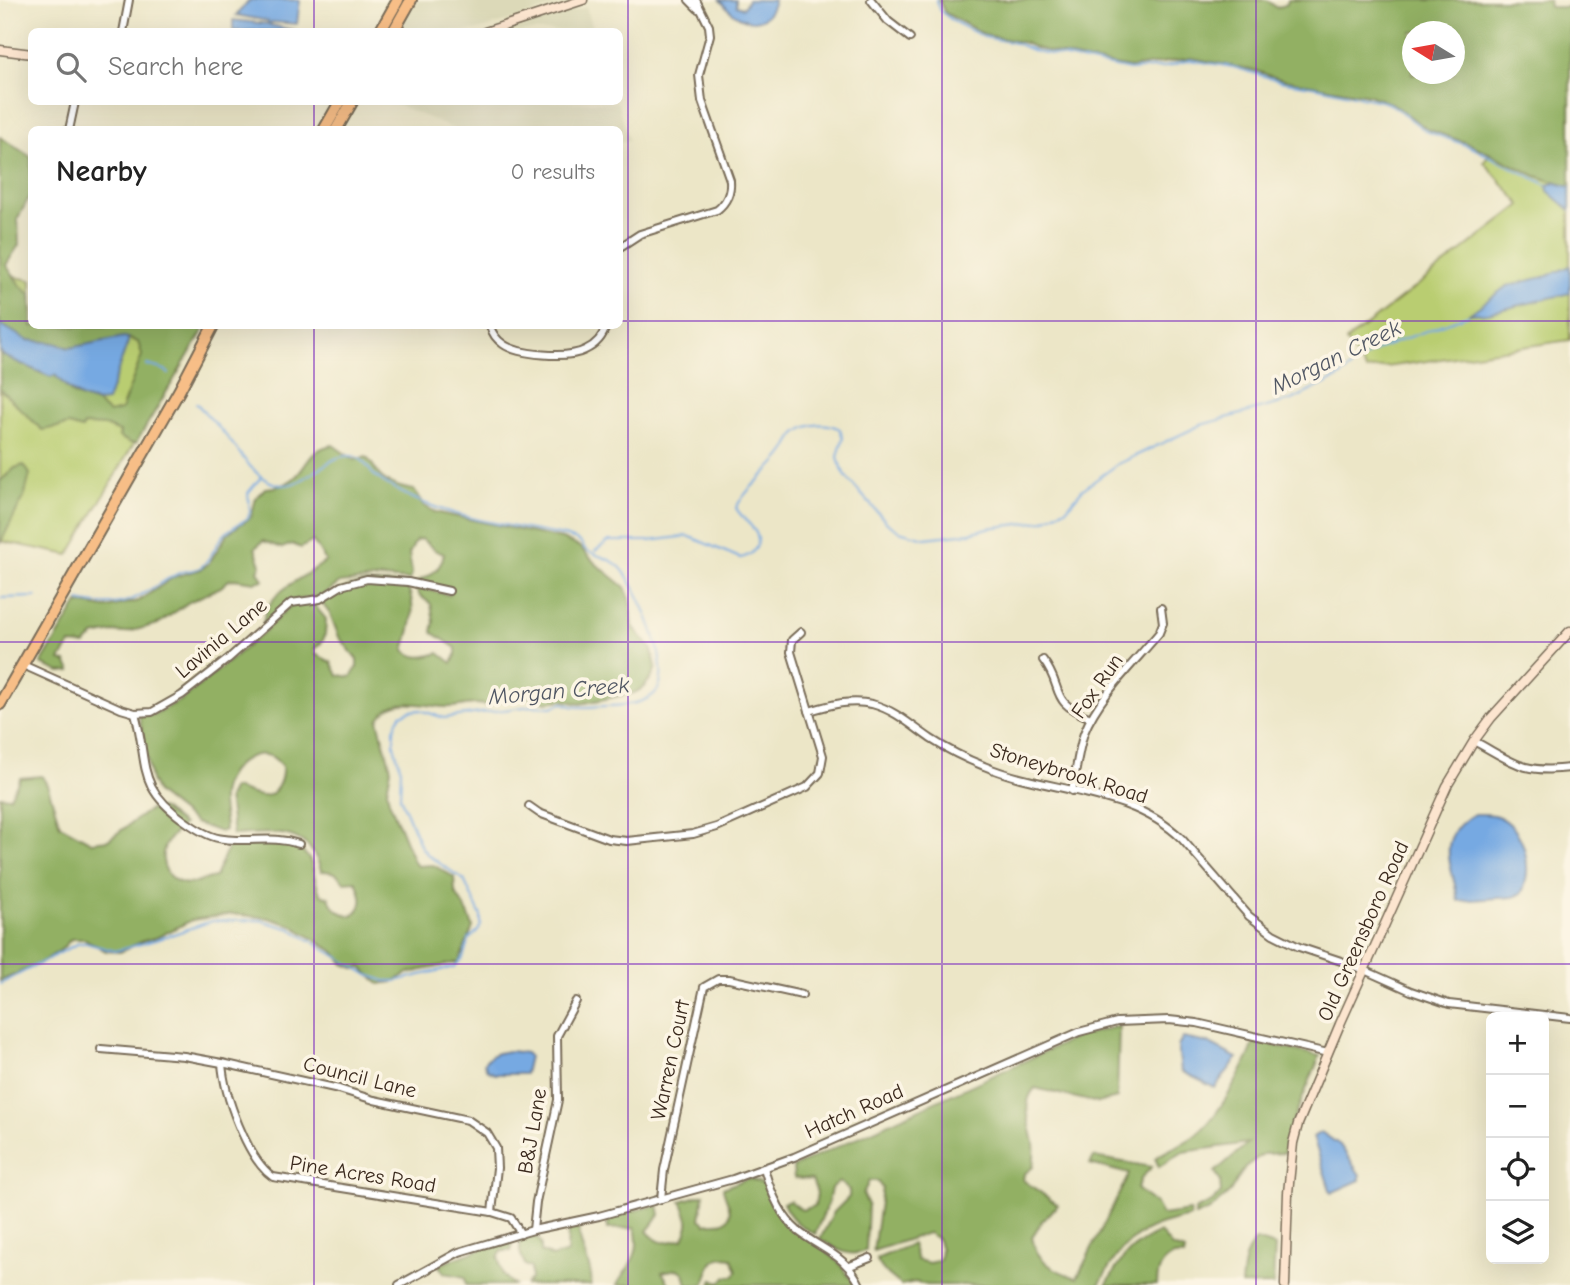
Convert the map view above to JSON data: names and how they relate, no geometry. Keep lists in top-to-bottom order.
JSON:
{
  "streets": {
    "street": [
      "Lavinia Lane",
      "Fox Run",
      "Stoneybrook Road",
      "Old Greensboro Road",
      "Warren Court",
      "Council Lane",
      "Hatch Road",
      "B&J Lane",
      "Pine Acres Road"
    ]
  },
  "crossings": [
    ["Fox Run", "Stoneybrook Road"],
    ["Stoneybrook Road", "Old Greensboro Road"],
    ["Old Greensboro Road", "Hatch Road"],
    ["Warren Court", "Hatch Road"],
    ["Council Lane", "Pine Acres Road"],
    ["Hatch Road", "B&J Lane"]
  ],
  "water": ["Morgan Creek"],
  "north": "left",
  "page": {
    "search": "Search here",
    "heading": ["Nearby", "0 results"],
    "map_buttons": ["+", "−"]
  }
}
